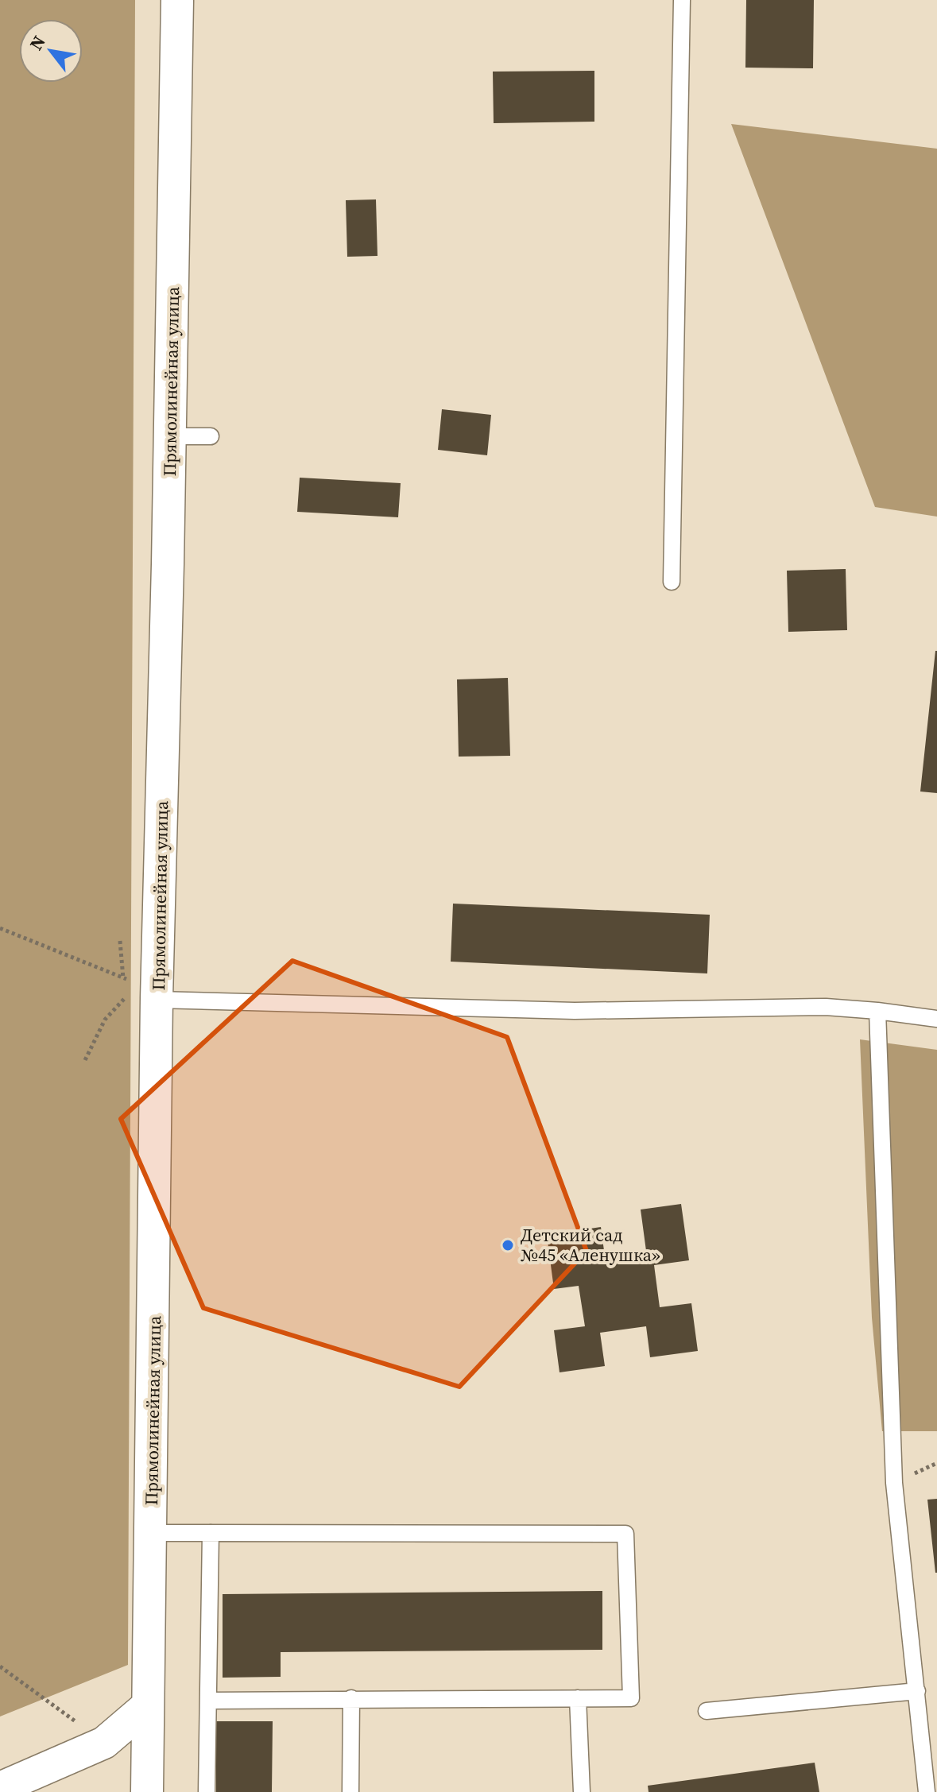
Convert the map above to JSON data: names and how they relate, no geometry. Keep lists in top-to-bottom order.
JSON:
{
  "streets": {
    "street": ["Прямолинейная улица"]
  },
  "places": ["Детский сад №45 «Аленушка»"],
  "north": "top left"
}
